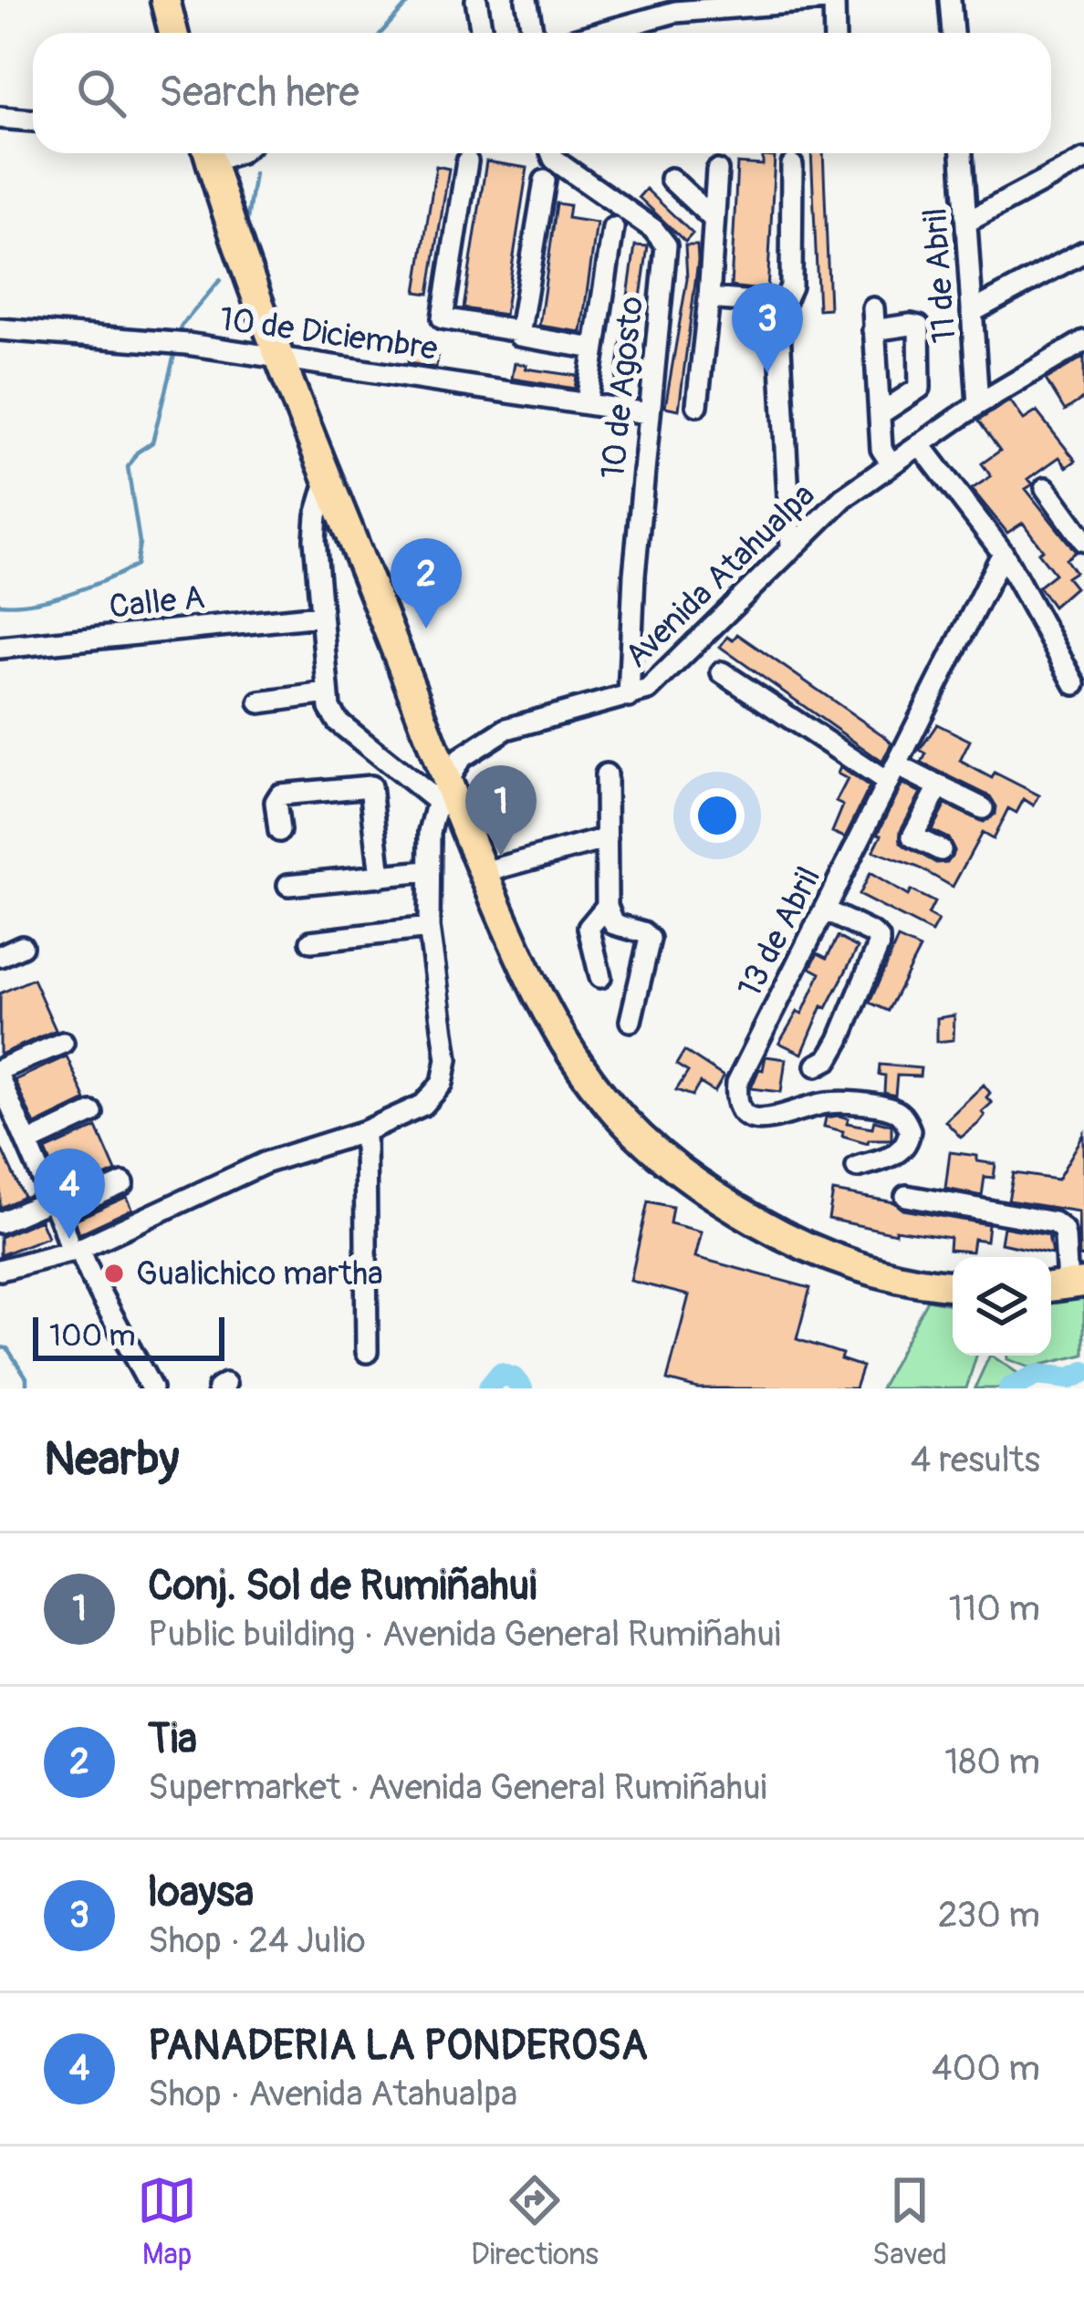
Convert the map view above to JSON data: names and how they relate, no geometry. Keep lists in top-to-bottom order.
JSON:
{
  "streets": {
    "street": [
      "11 de Abril",
      "10 de Diciembre",
      "10 de Agosto",
      "Avenida Atahualpa",
      "Calle A",
      "13 de Abril"
    ]
  },
  "crossings": [
    ["11 de Abril", "Avenida Atahualpa"],
    ["10 de Diciembre", "10 de Agosto"],
    ["10 de Agosto", "Avenida Atahualpa"]
  ],
  "places": ["Gualichico martha"],
  "scale_bar": "100 m",
  "page": {
    "search": "Search here",
    "pins": [
      "3",
      "2",
      "1",
      "4"
    ],
    "scale": "100 m",
    "heading": ["Nearby", "4 results"],
    "list": [
      {
        "mark": "1",
        "name": "Conj. Sol de Rumiñahui",
        "note": "Public building · Avenida General Rumiñahui",
        "value": "110 m"
      },
      {
        "mark": "2",
        "name": "Tia",
        "note": "Supermarket · Avenida General Rumiñahui",
        "value": "180 m"
      },
      {
        "mark": "3",
        "name": "loaysa",
        "note": "Shop · 24 Julio",
        "value": "230 m"
      },
      {
        "mark": "4",
        "name": "PANADERIA LA PONDEROSA",
        "note": "Shop · Avenida Atahualpa",
        "value": "400 m"
      }
    ],
    "nav": ["Map", "Directions", "Saved"]
  }
}
